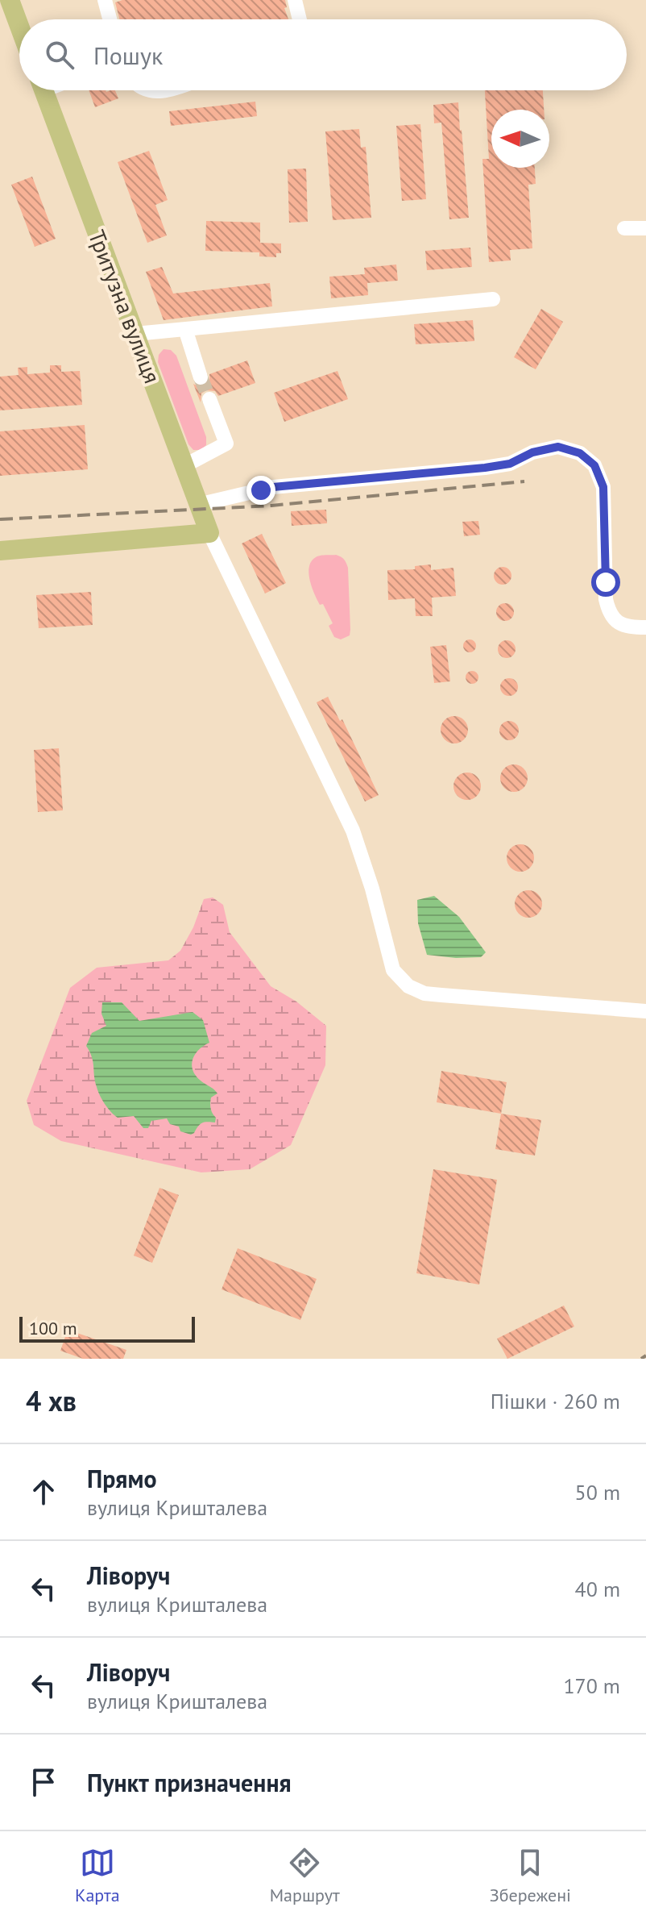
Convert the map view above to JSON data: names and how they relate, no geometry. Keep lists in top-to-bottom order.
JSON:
{
  "streets": {
    "main road": ["Тритузна вулиця"]
  },
  "scale_bar": "100 m",
  "north": "left",
  "page": {
    "search": "Пошук",
    "scale": "100 m",
    "heading": ["4 хв", "Пішки · 260 m"],
    "list": [
      ["Прямо", "вулиця Кришталева", "50 m"],
      ["Ліворуч", "вулиця Кришталева", "40 m"],
      ["Ліворуч", "вулиця Кришталева", "170 m"],
      "Пункт призначення"
    ],
    "nav": ["Карта", "Маршрут", "Збережені"]
  }
}
